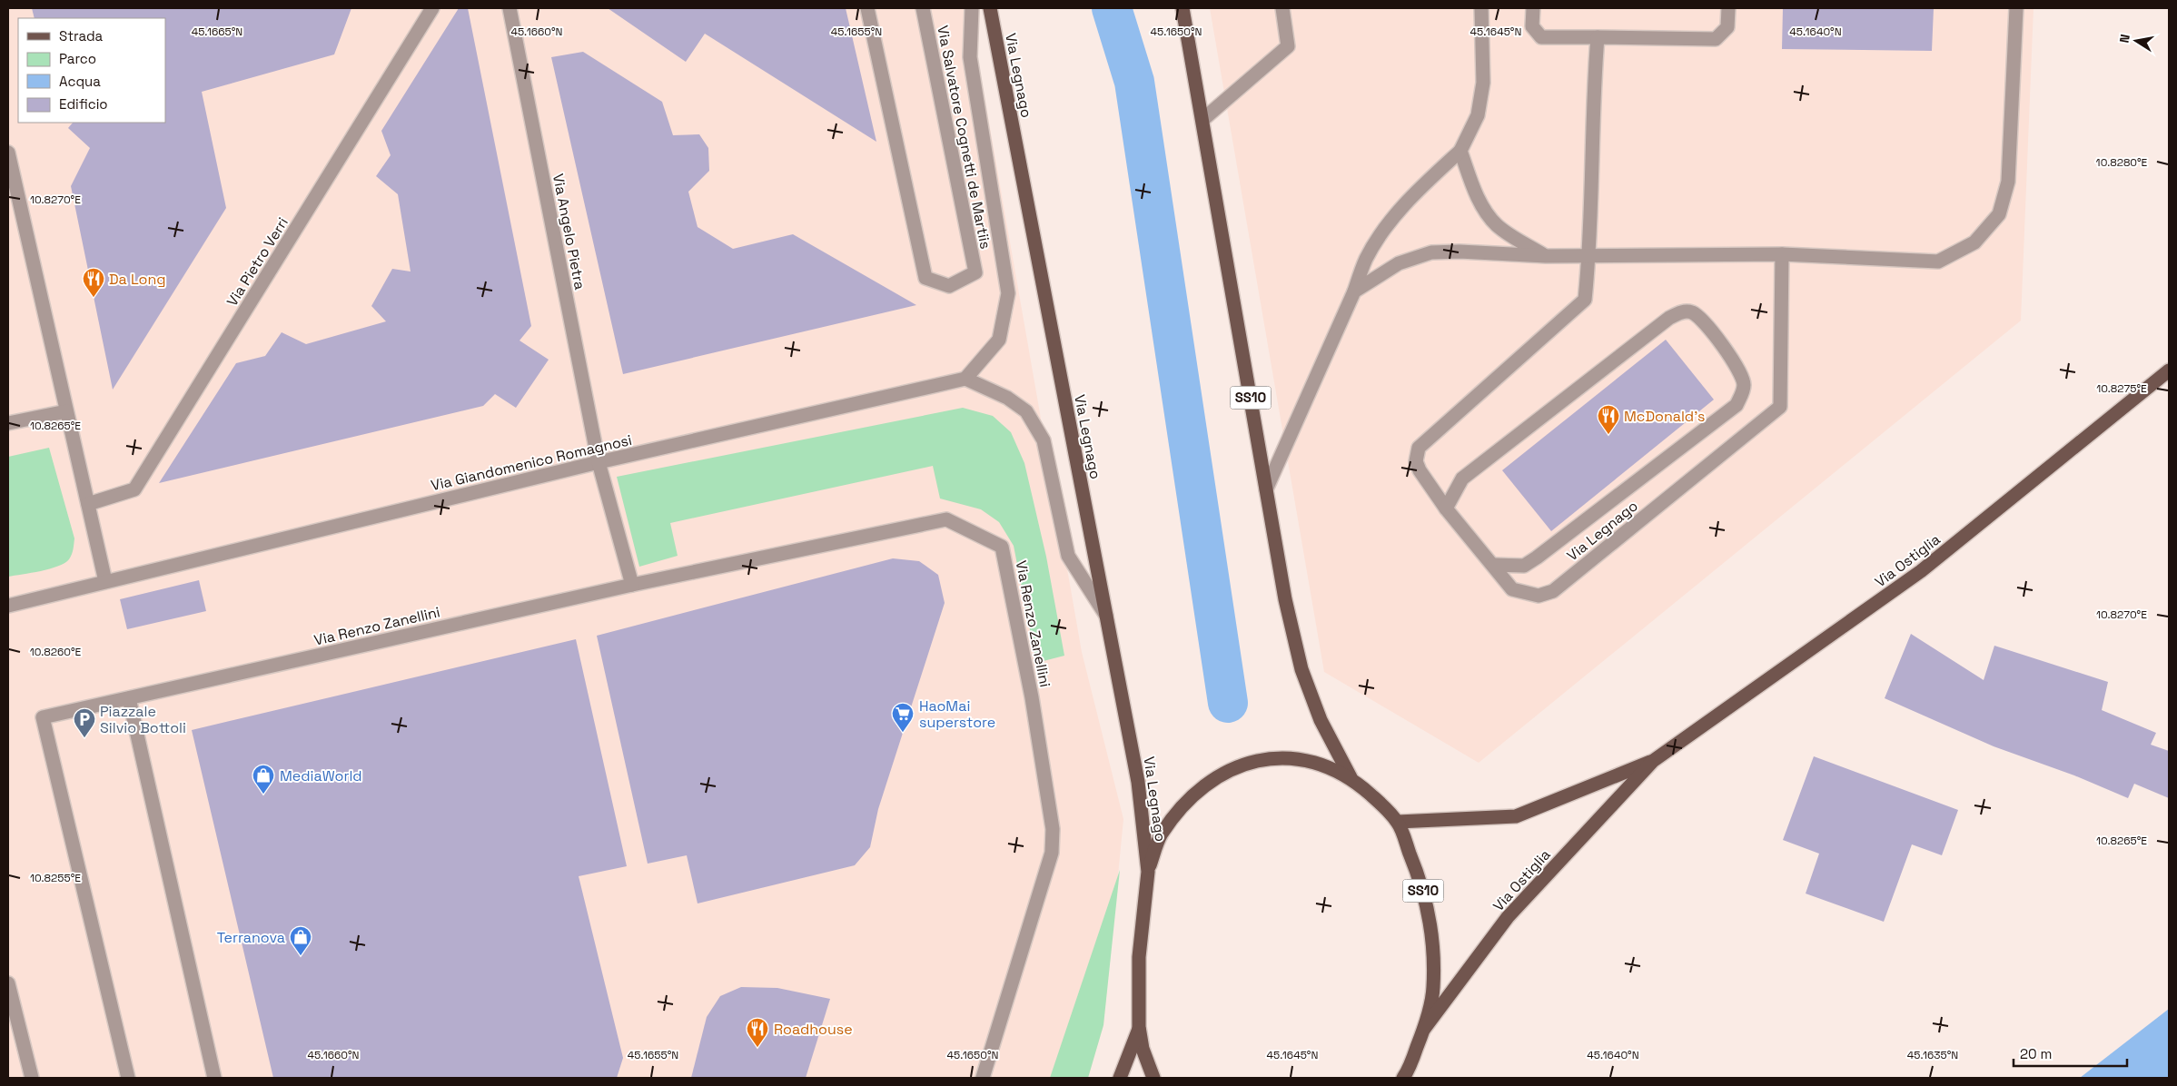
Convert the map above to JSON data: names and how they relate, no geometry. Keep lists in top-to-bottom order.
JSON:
{
  "streets": {
    "main road": ["Via Legnago", "SS10", "Via Ostiglia"],
    "street": [
      "Via Salvatore Cognetti de Martiis",
      "Via Angelo Pietra",
      "Via Pietro Verri",
      "Via Giandomenico Romagnosi",
      "Via Renzo Zanellini"
    ]
  },
  "crossings": [
    ["Via Legnago", "Via Ostiglia"],
    ["Via Angelo Pietra", "Via Giandomenico Romagnosi"]
  ],
  "places": {
    "restaurant": ["Da Long", "McDonald's", "Roadhouse"],
    "supermarket": ["HaoMai superstore"],
    "parking": ["Piazzale Silvio Bottoli"],
    "shop": ["MediaWorld", "Terranova"]
  },
  "legend": [
    "Strada",
    "Parco",
    "Acqua",
    "Edificio"
  ],
  "scale_bar": "20 m",
  "north": "left",
  "coordinates": [
    "45.1665°N",
    "45.1660°N",
    "45.1655°N",
    "45.1650°N",
    "45.1645°N",
    "45.1640°N",
    "10.8280°E",
    "10.8270°E",
    "10.8275°E",
    "10.8265°E",
    "10.8260°E",
    "10.8255°E",
    "45.1635°N"
  ]
}
